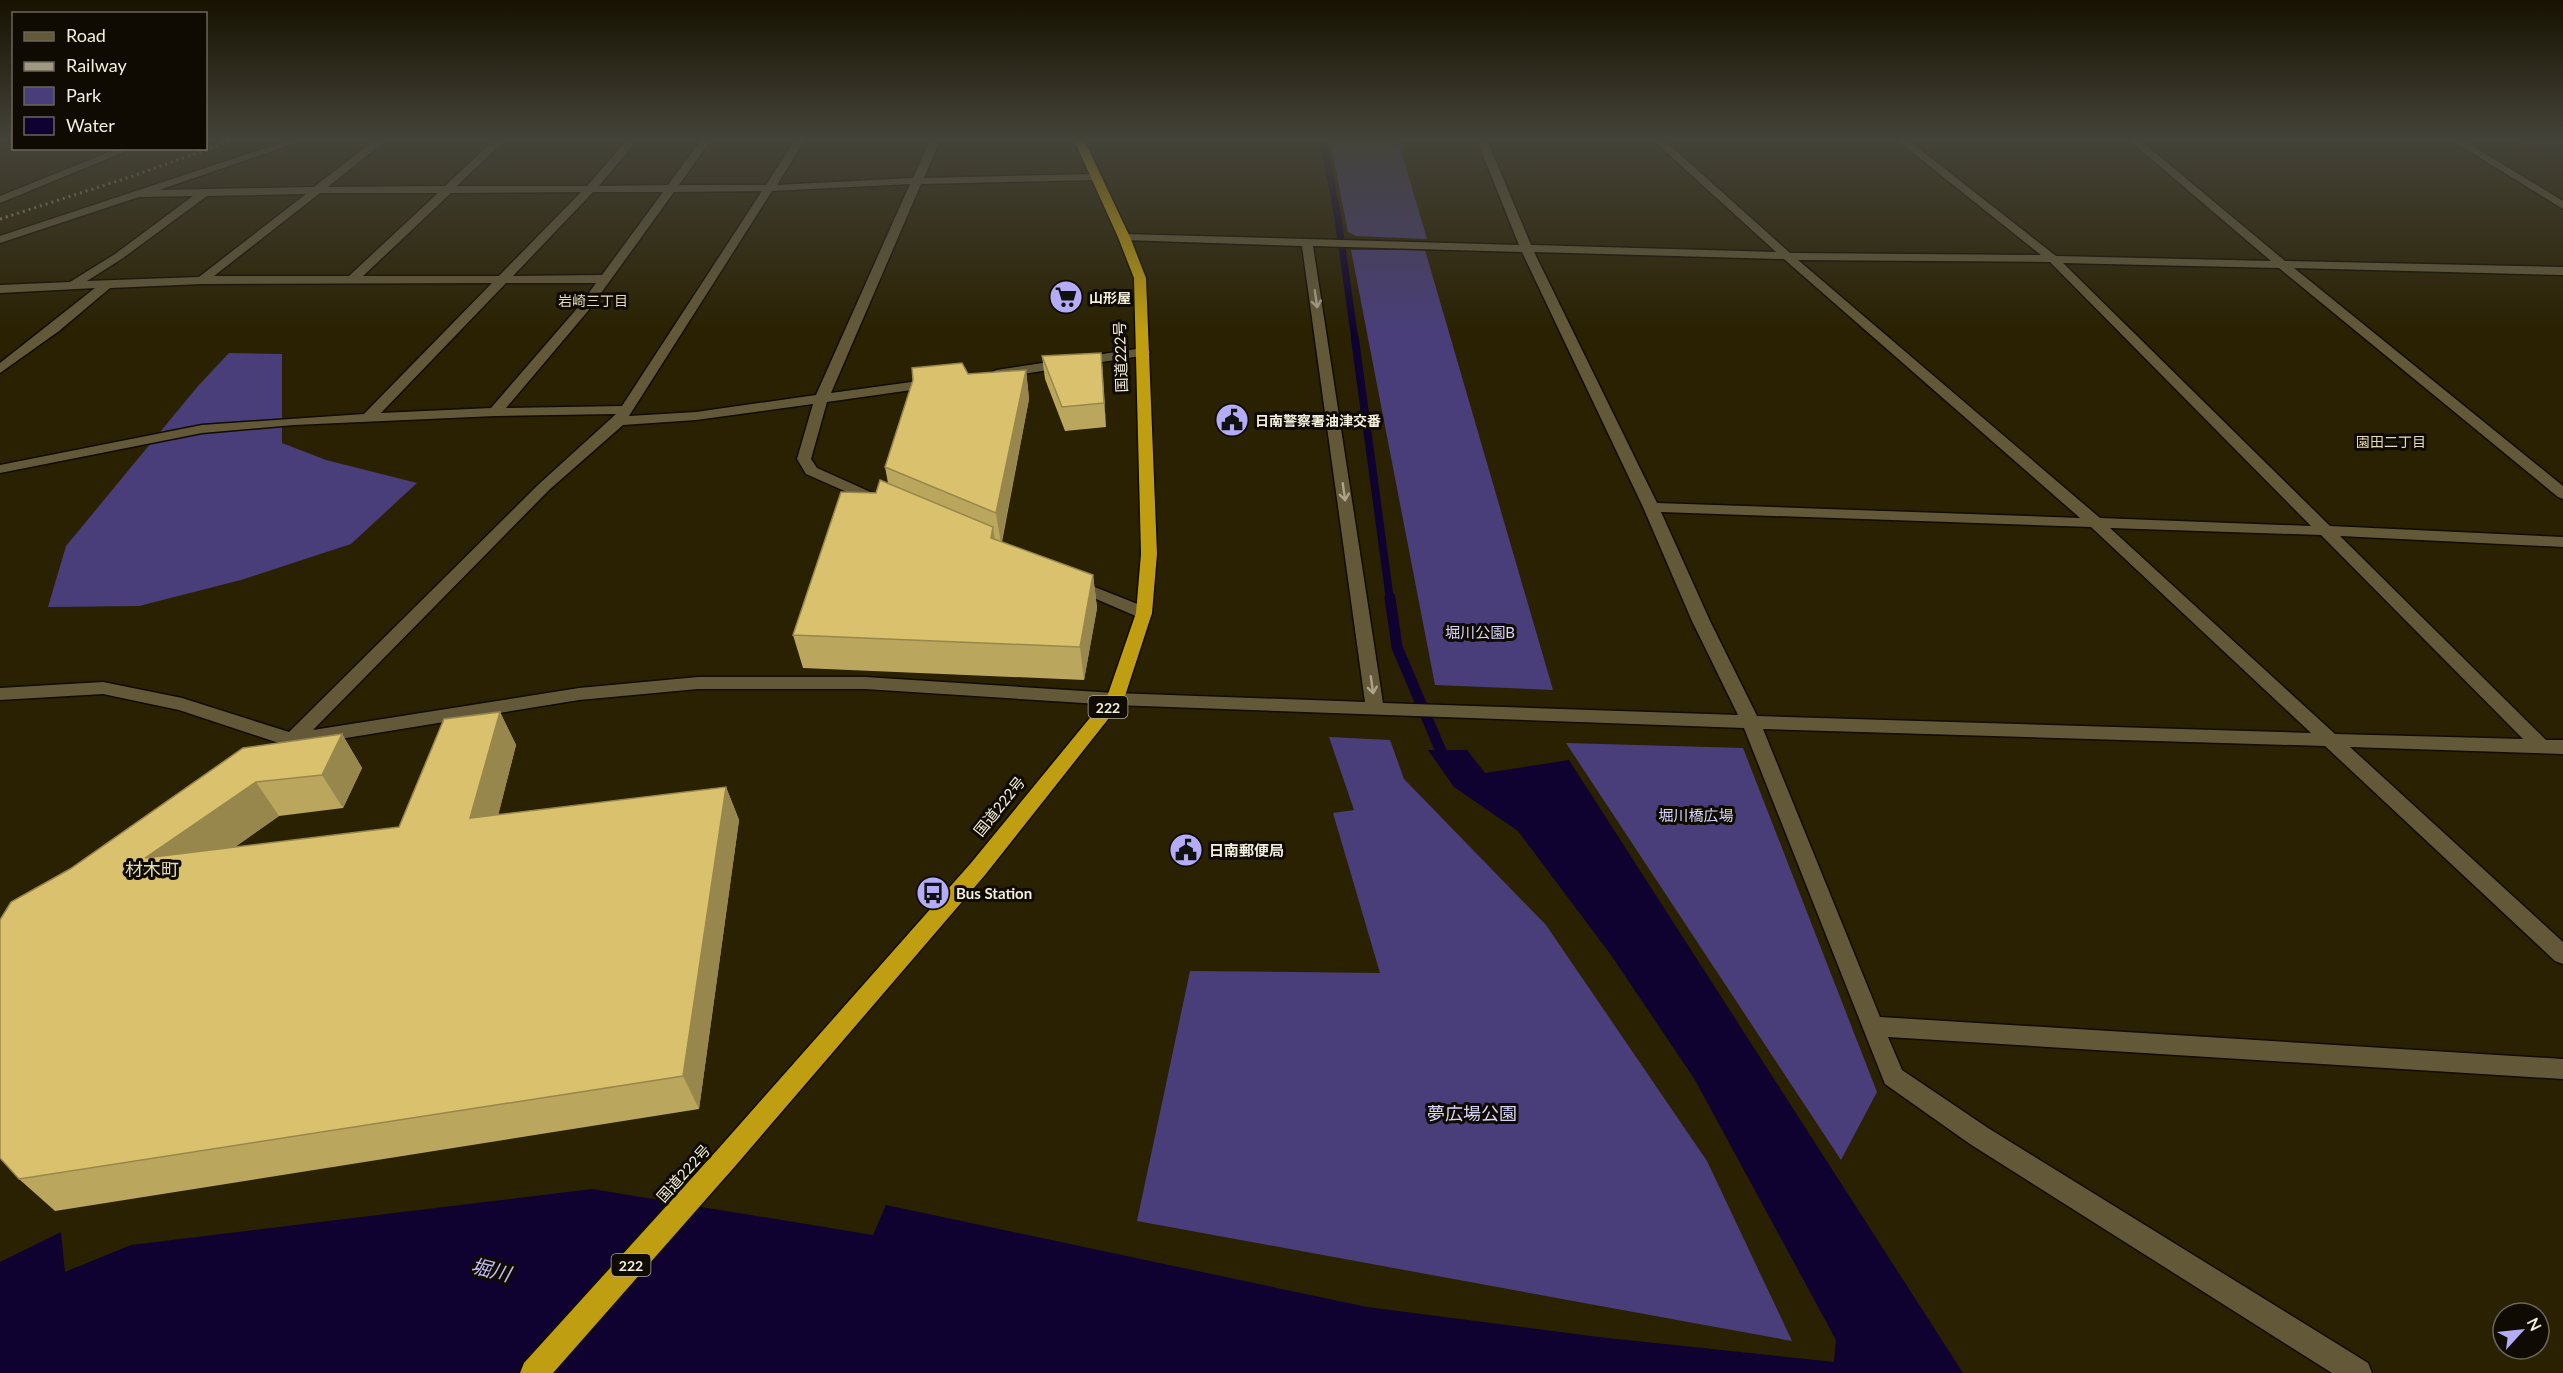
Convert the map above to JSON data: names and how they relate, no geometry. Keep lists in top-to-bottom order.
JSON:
{
  "streets": {
    "highway": ["国道222号", "222"]
  },
  "districts": ["岩崎三丁目", "園田二丁目", "材木町"],
  "water": ["堀川"],
  "parks": ["堀川公園B", "堀川橋広場", "夢広場公園"],
  "places": {
    "supermarket": ["山形屋"],
    "public building": ["日南警察署油津交番", "日南郵便局"],
    "bus stop": ["Bus Station"]
  },
  "legend": [
    "Road",
    "Railway",
    "Park",
    "Water"
  ],
  "north": "top right"
}
